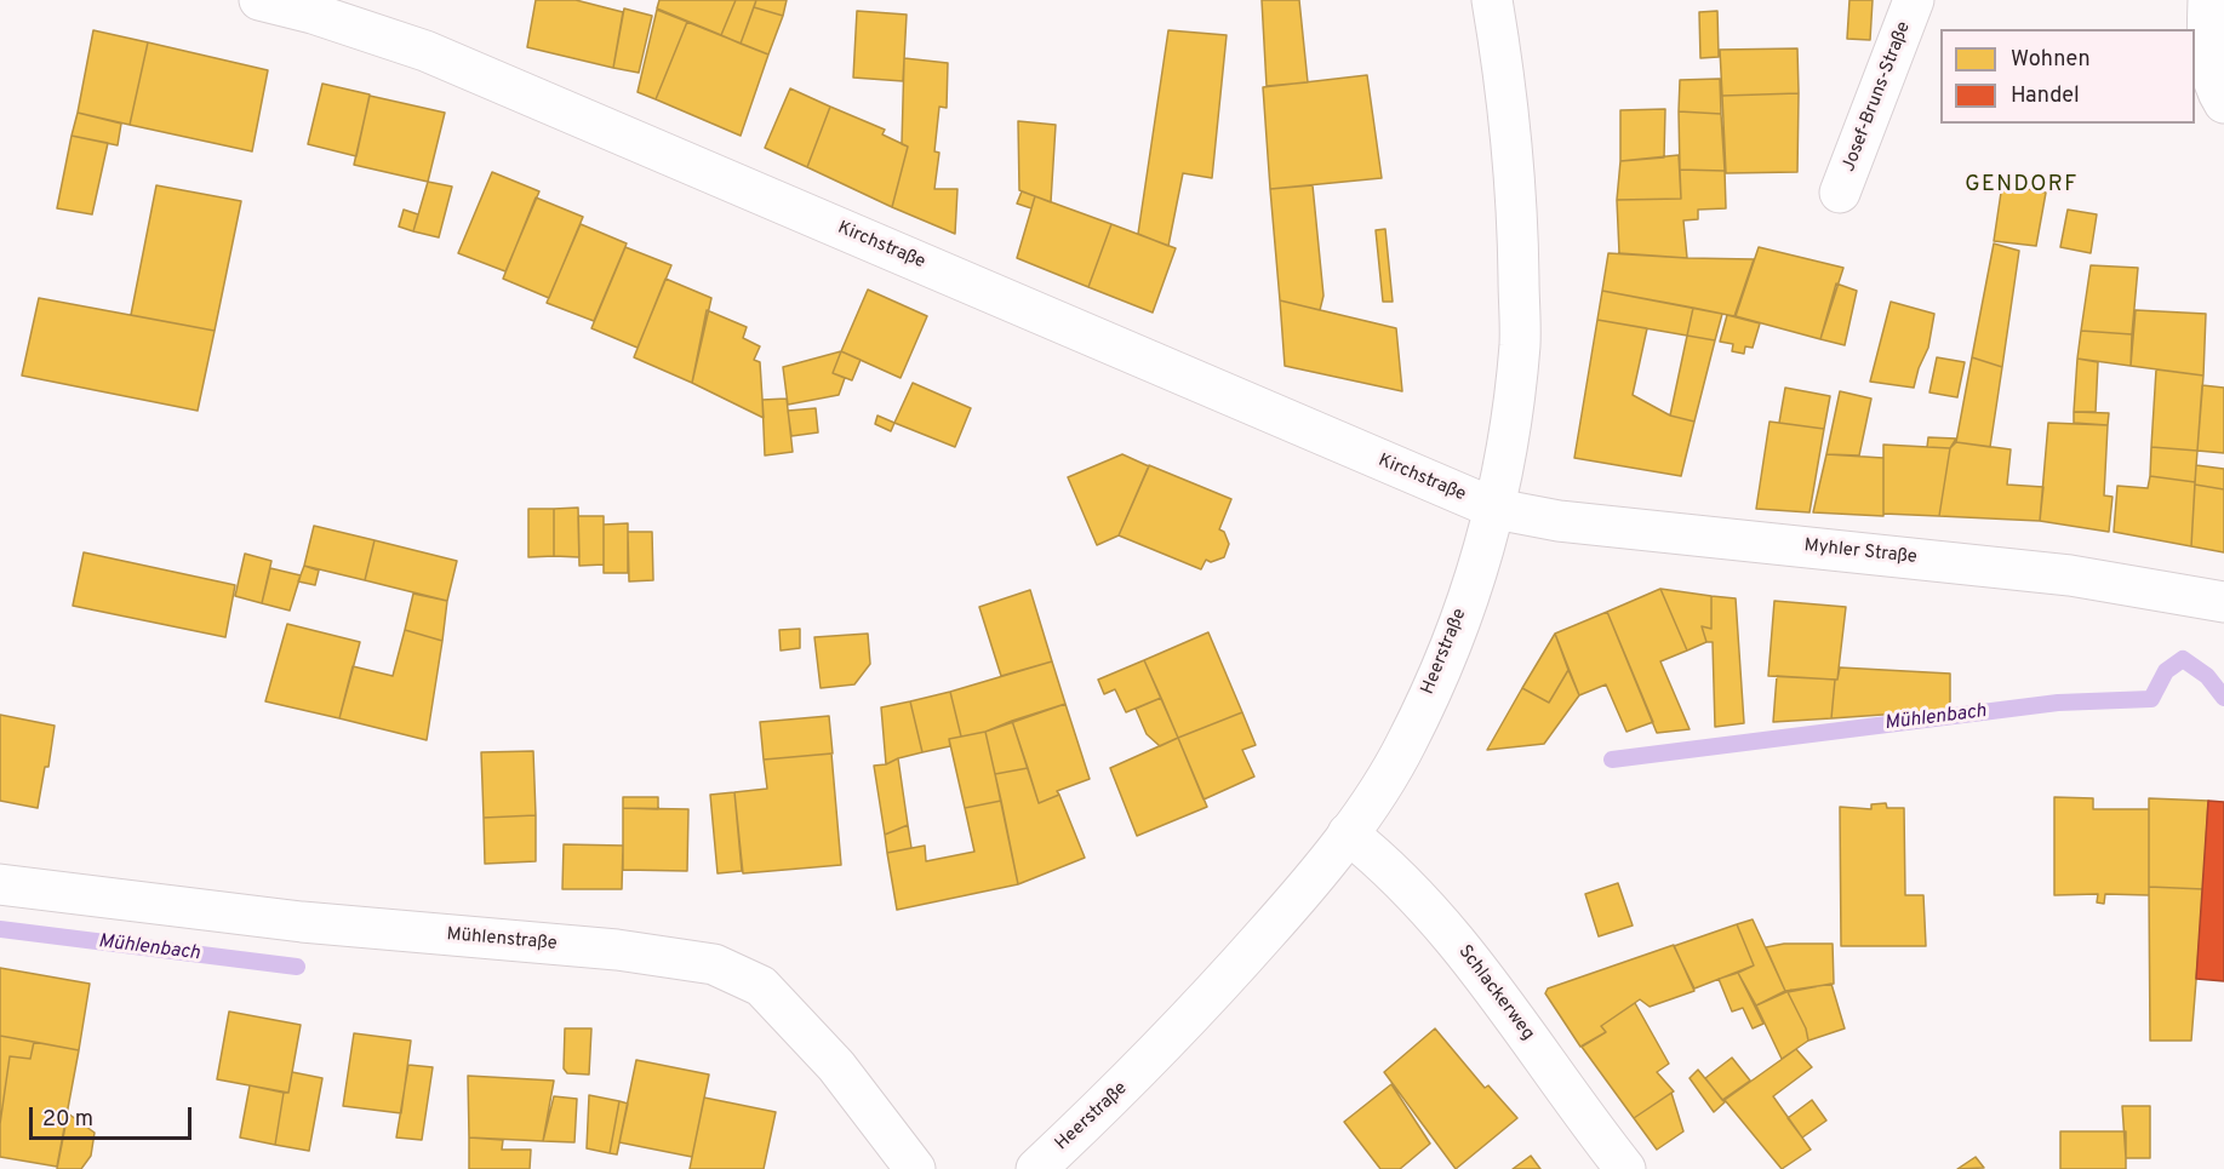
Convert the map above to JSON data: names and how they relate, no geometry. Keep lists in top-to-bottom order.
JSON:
{
  "streets": {
    "street": [
      "Josef-Bruns-Straße",
      "Kirchstraße",
      "Myhler Straße",
      "Heerstraße",
      "Mühlenstraße",
      "Schlackerweg"
    ]
  },
  "crossings": [
    ["Kirchstraße", "Myhler Straße"],
    ["Kirchstraße", "Heerstraße"],
    ["Myhler Straße", "Heerstraße"],
    ["Heerstraße", "Schlackerweg"]
  ],
  "districts": ["GENDORF"],
  "water": ["Mühlenbach"],
  "legend": ["Wohnen", "Handel"],
  "scale_bar": "20 m"
}
